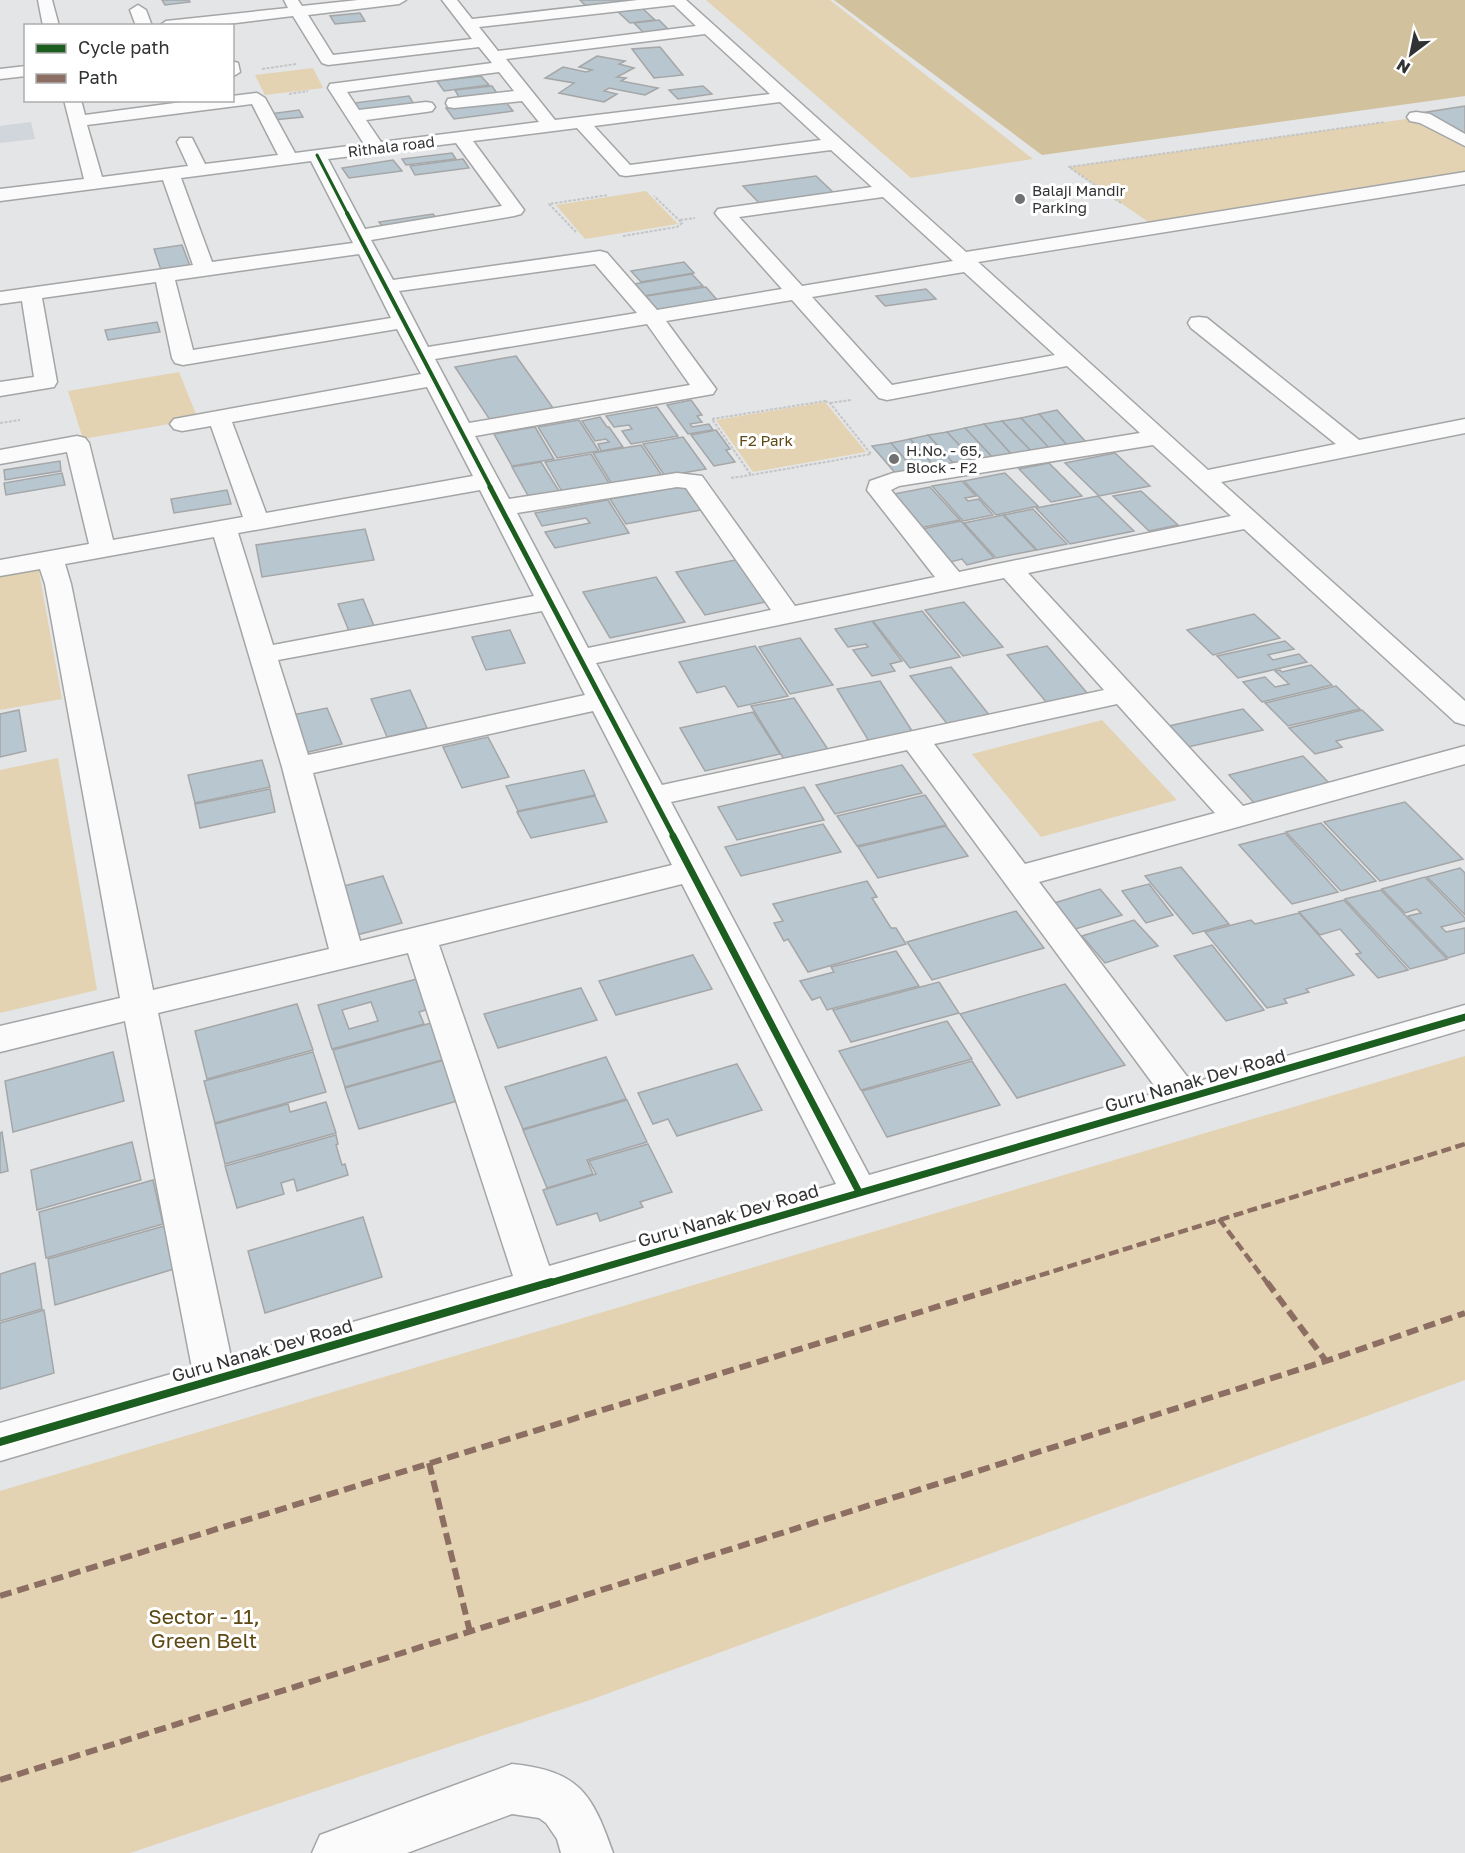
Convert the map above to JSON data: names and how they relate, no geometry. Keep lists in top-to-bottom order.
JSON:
{
  "streets": {
    "street": ["Rithala road", "Guru Nanak Dev Road"]
  },
  "parks": ["F2 Park", "Sector - 11, Green Belt"],
  "places": ["Balaji Mandir Parking", "H.No. - 65, Block - F2"],
  "legend": ["Cycle path", "Path"],
  "north": "bottom left"
}
